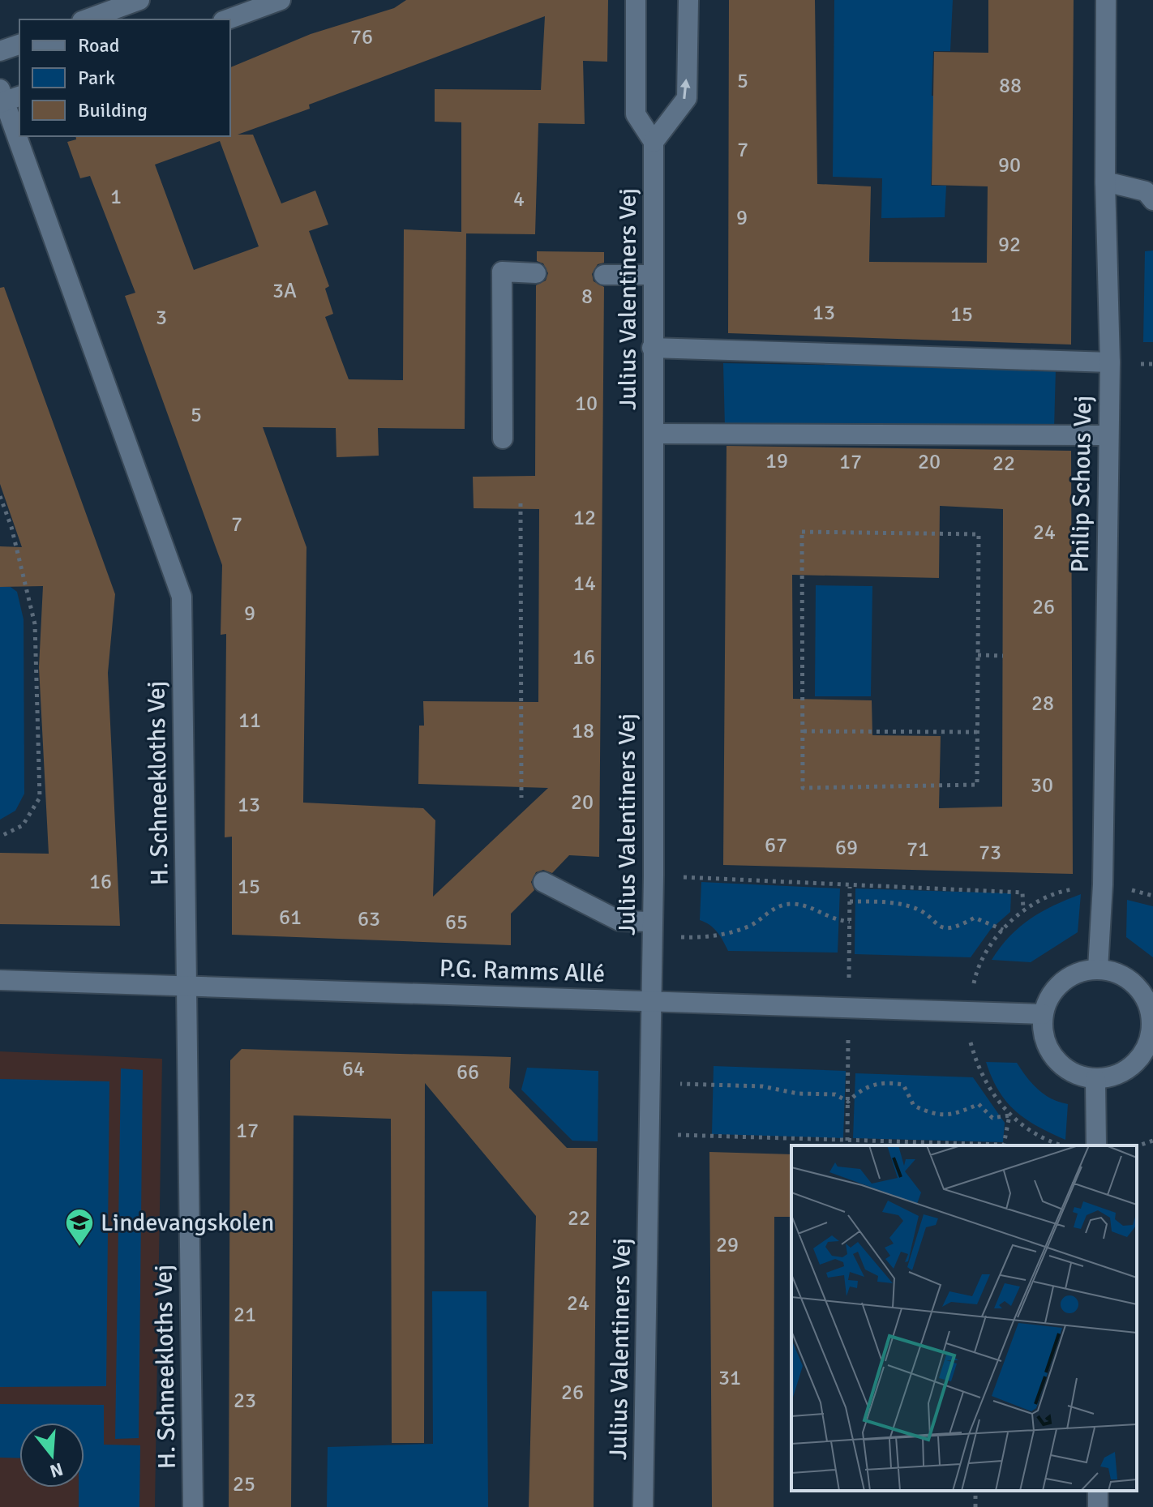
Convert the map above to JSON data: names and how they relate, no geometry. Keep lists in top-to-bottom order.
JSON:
{
  "streets": {
    "street": [
      "Julius Valentiners Vej",
      "Philip Schous Vej",
      "H. Schneekloths Vej",
      "P.G. Ramms Allé"
    ]
  },
  "crossings": [
    ["Julius Valentiners Vej", "P.G. Ramms Allé"],
    ["Philip Schous Vej", "P.G. Ramms Allé"],
    ["H. Schneekloths Vej", "P.G. Ramms Allé"]
  ],
  "places": {
    "school or university": ["Lindevangskolen"]
  },
  "house_numbers": [
    "76",
    "5",
    "88",
    "7",
    "90",
    "1",
    "4",
    "9",
    "92",
    "3A",
    "8",
    "13",
    "15",
    "3",
    "10",
    "5",
    "19",
    "17",
    "20",
    "22",
    "12",
    "7",
    "24",
    "14",
    "26",
    "9",
    "16",
    "28",
    "11",
    "18",
    "30",
    "20",
    "13",
    "67",
    "69",
    "71",
    "73",
    "16",
    "15",
    "61",
    "63",
    "65",
    "64",
    "66",
    "17",
    "22",
    "29",
    "24",
    "21",
    "31",
    "26",
    "23",
    "25"
  ],
  "legend": ["Road", "Park", "Building"],
  "north": "bottom"
}
